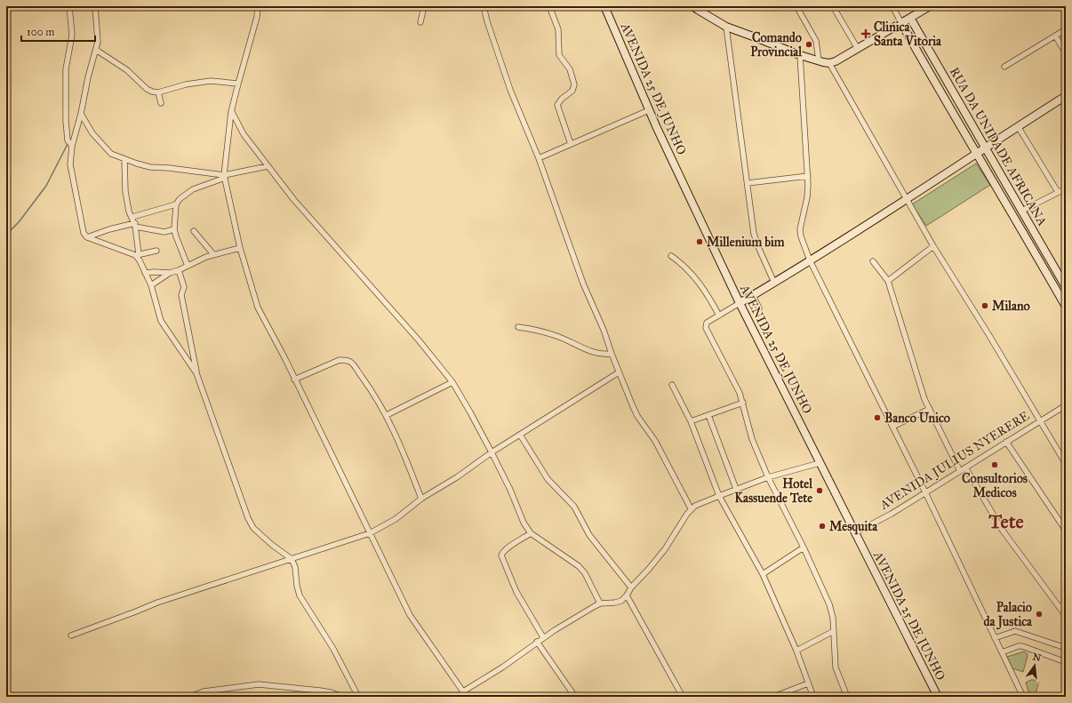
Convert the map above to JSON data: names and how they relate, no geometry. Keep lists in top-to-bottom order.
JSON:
{
  "streets": {
    "street": ["AVENIDA 25 DE JUNHO", "RUA DA UNIDADE AFRICANA", "AVENIDA JULIUS NYERERE"]
  },
  "crossings": [
    ["AVENIDA 25 DE JUNHO", "AVENIDA JULIUS NYERERE"]
  ],
  "districts": ["Tete"],
  "places": {
    "health": ["Clinica Santa Vitoria"],
    "other": [
      "Comando Provincial",
      "Millenium bim",
      "Milano",
      "Banco Unico",
      "Consultorios Medicos",
      "Hotel Kassuende Tete",
      "Mesquita",
      "Palacio da Justica"
    ]
  },
  "scale_bar": "100 m",
  "north": "top"
}
